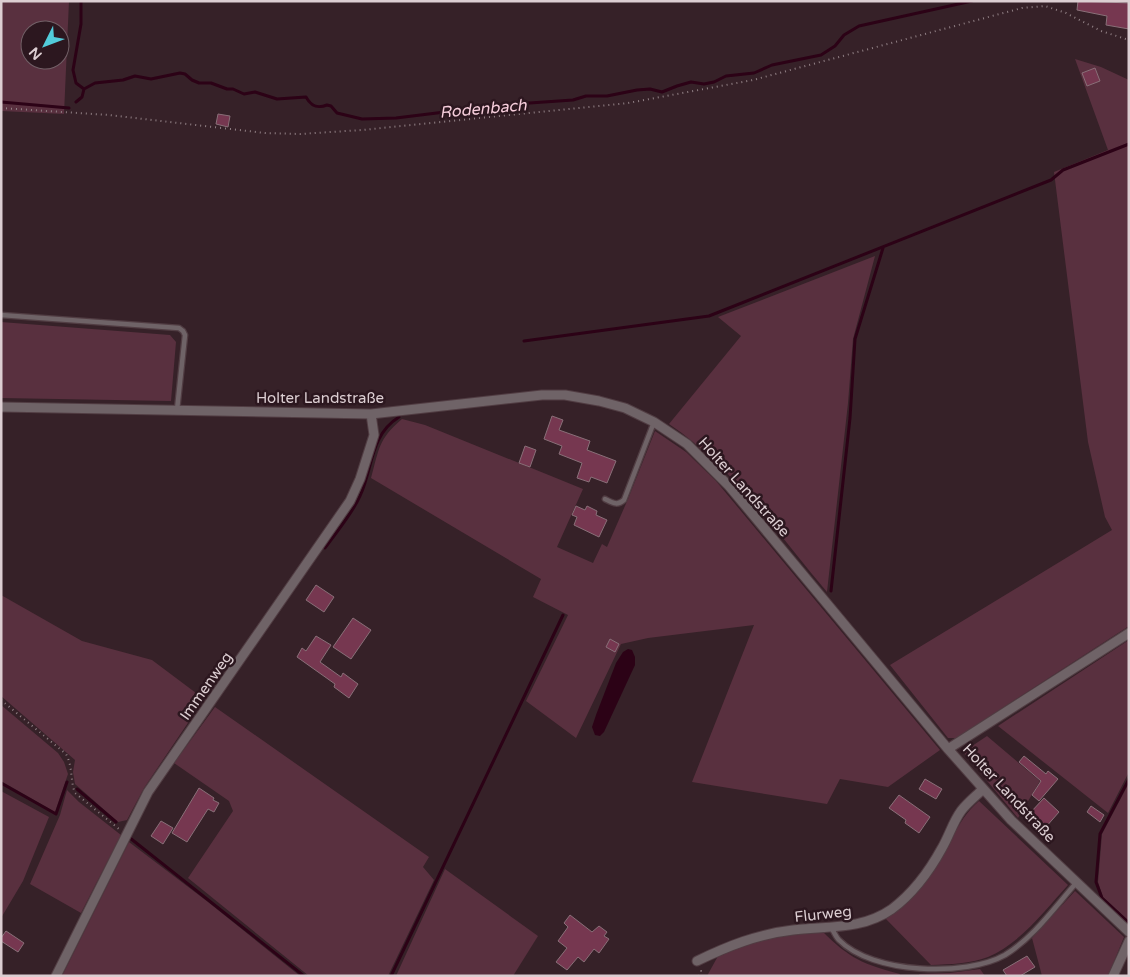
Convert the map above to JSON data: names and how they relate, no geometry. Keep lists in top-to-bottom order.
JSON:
{
  "streets": {
    "street": ["Holter Landstraße", "Immenweg", "Flurweg"]
  },
  "crossings": [
    ["Holter Landstraße", "Immenweg"],
    ["Holter Landstraße", "Flurweg"]
  ],
  "water": ["Rodenbach"],
  "north": "bottom left"
}
